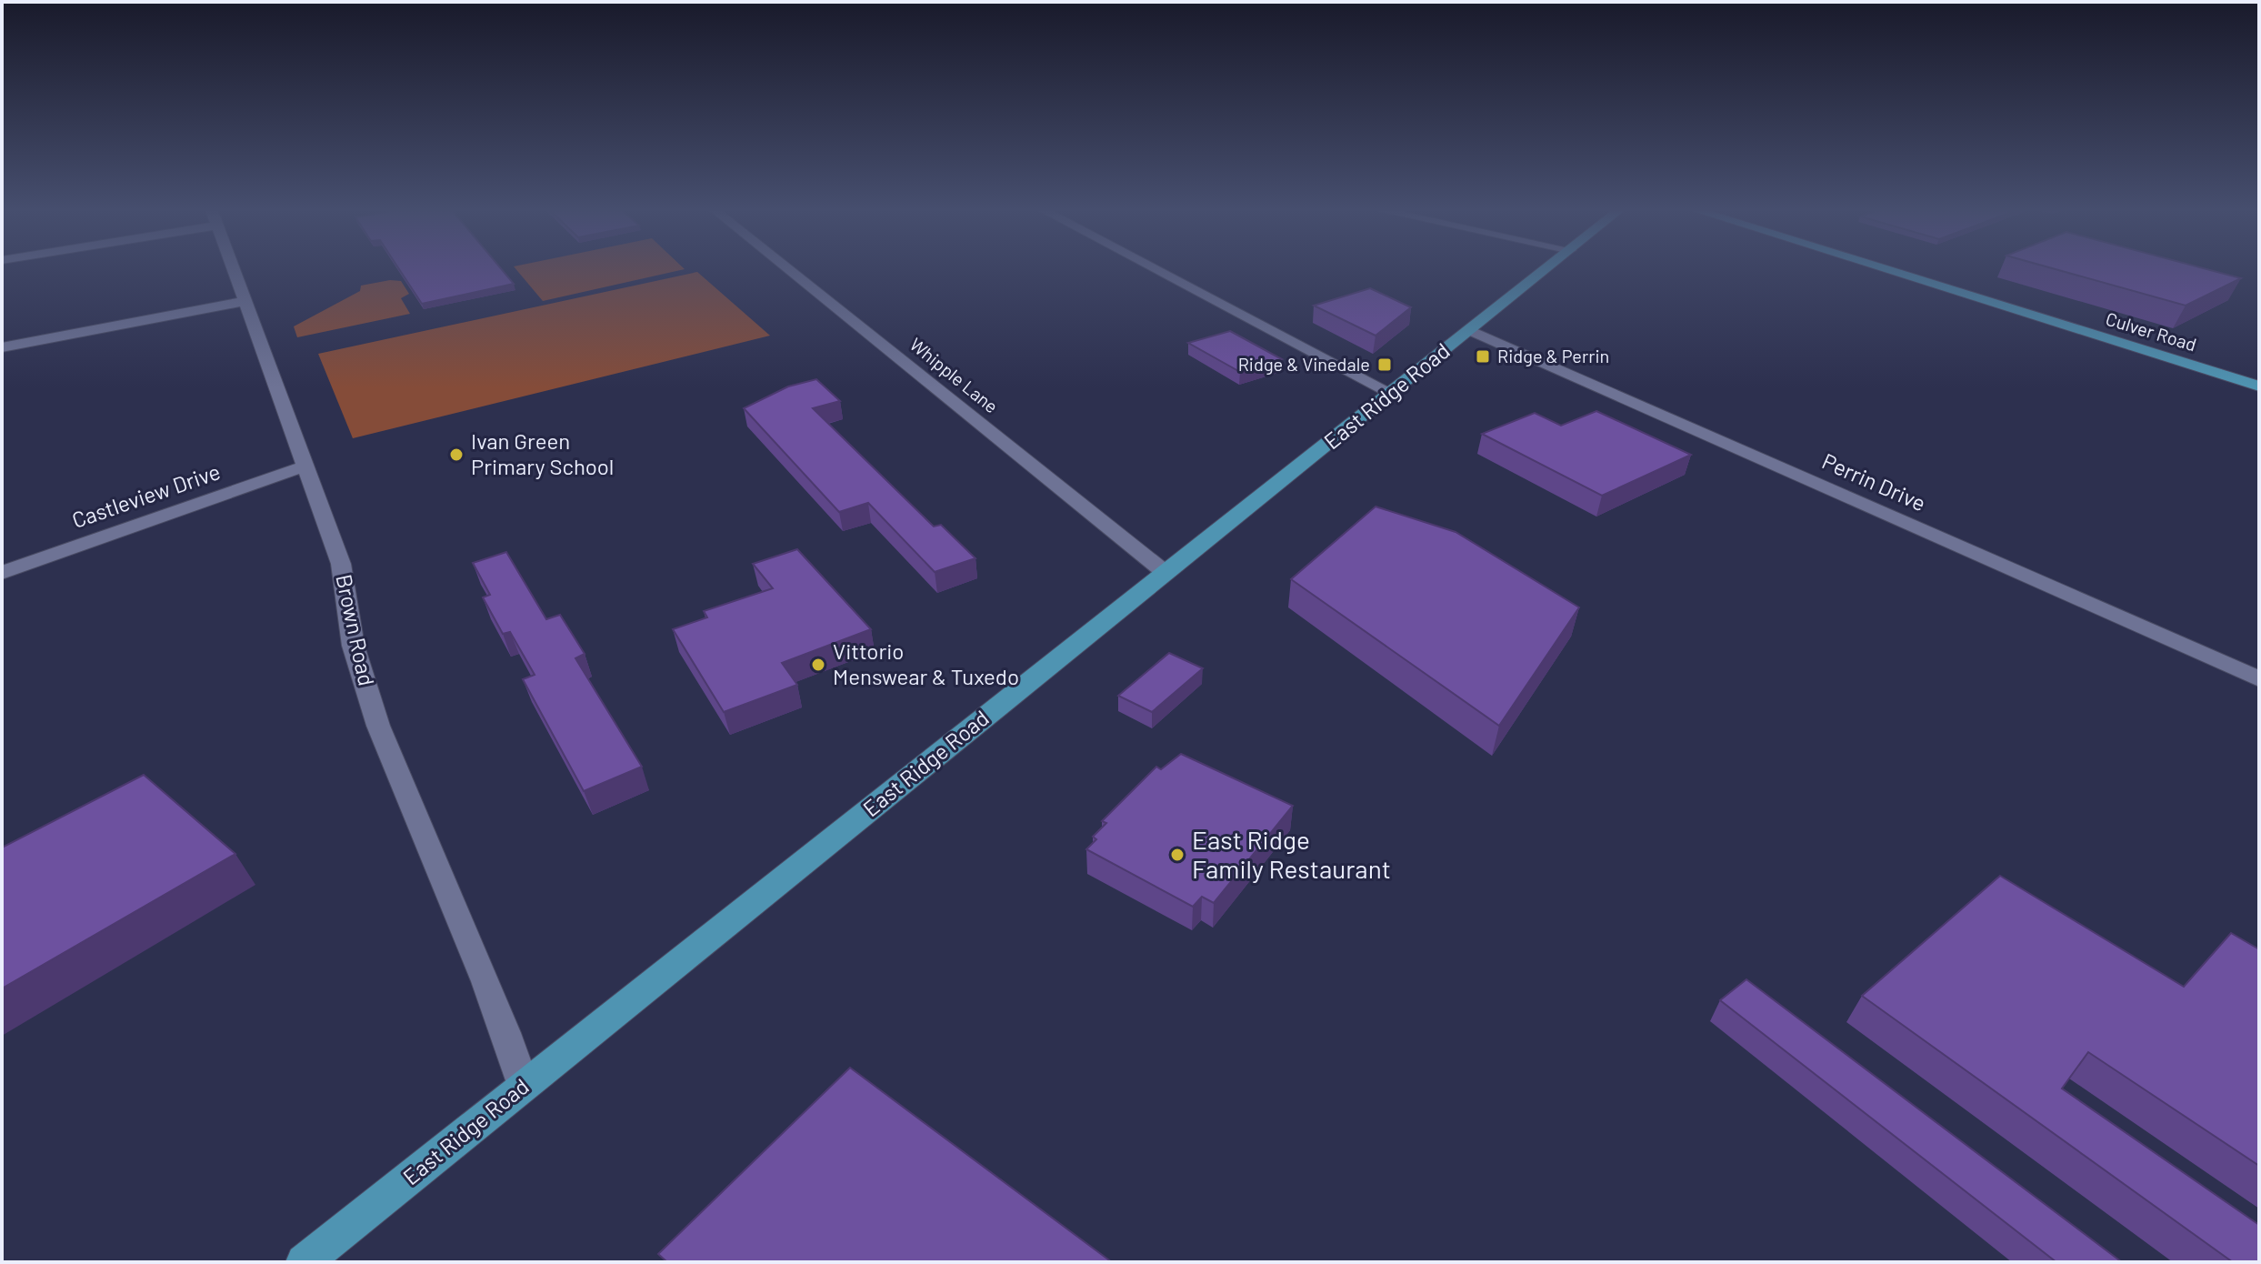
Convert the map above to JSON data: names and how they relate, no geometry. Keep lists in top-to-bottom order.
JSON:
{
  "streets": {
    "main road": ["Culver Road", "East Ridge Road"],
    "street": [
      "Whipple Lane",
      "Perrin Drive",
      "Castleview Drive",
      "Brown Road"
    ]
  },
  "crossings": [
    ["Whipple Lane", "East Ridge Road"],
    ["East Ridge Road", "Perrin Drive"],
    ["East Ridge Road", "Brown Road"],
    ["Castleview Drive", "Brown Road"]
  ],
  "places": {
    "transit": ["Ridge & Perrin", "Ridge & Vinedale"],
    "other": ["Ivan Green Primary School", "Vittorio Menswear & Tuxedo", "East Ridge Family Restaurant"]
  }
}
